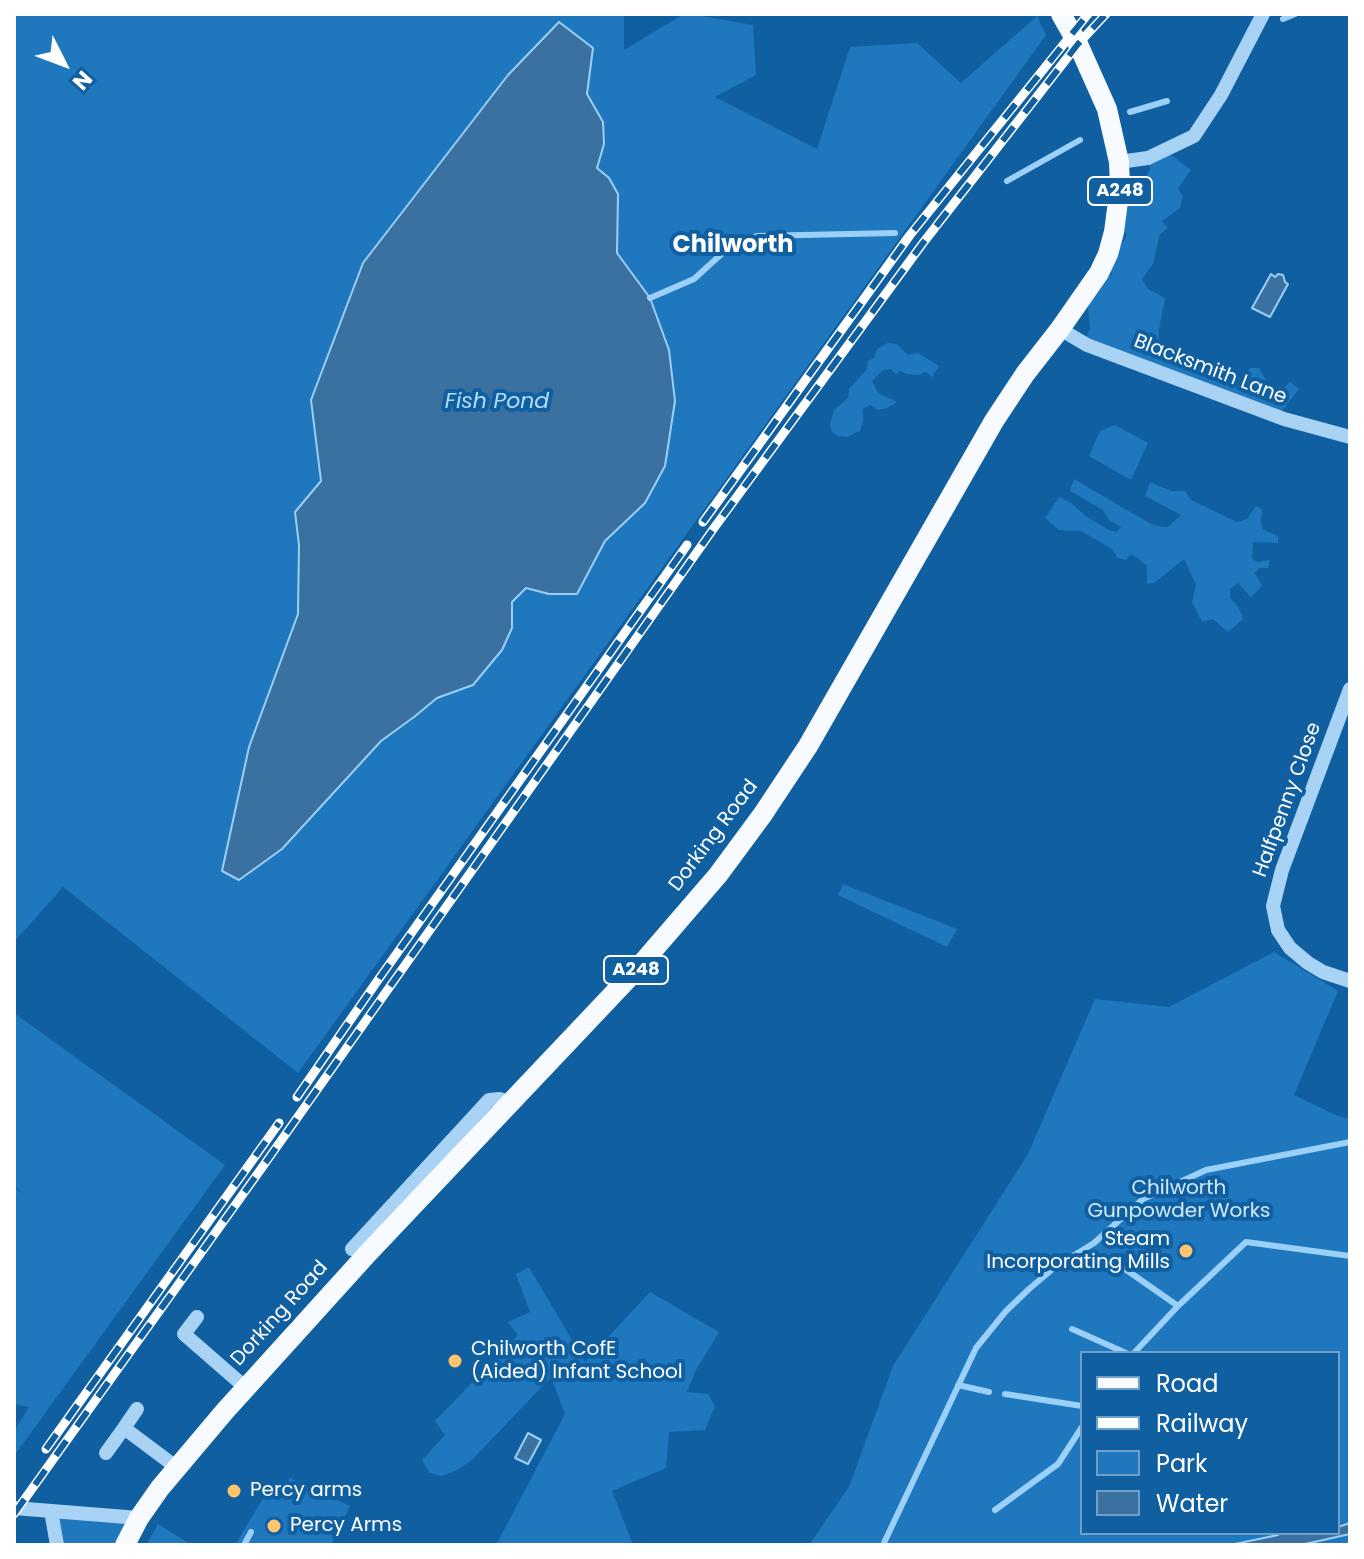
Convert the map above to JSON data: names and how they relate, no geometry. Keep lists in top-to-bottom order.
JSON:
{
  "streets": {
    "main road": ["A248", "Dorking Road"],
    "street": ["Blacksmith Lane", "Halfpenny Close"]
  },
  "crossings": [
    ["Blacksmith Lane", "Dorking Road"]
  ],
  "districts": ["Chilworth"],
  "water": ["Fish Pond"],
  "parks": ["Chilworth Gunpowder Works"],
  "places": [
    "Steam Incorporating Mills",
    "Chilworth CofE (Aided) Infant School",
    "Percy arms",
    "Percy Arms"
  ],
  "legend": [
    "Road",
    "Railway",
    "Park",
    "Water"
  ],
  "north": "bottom right"
}
